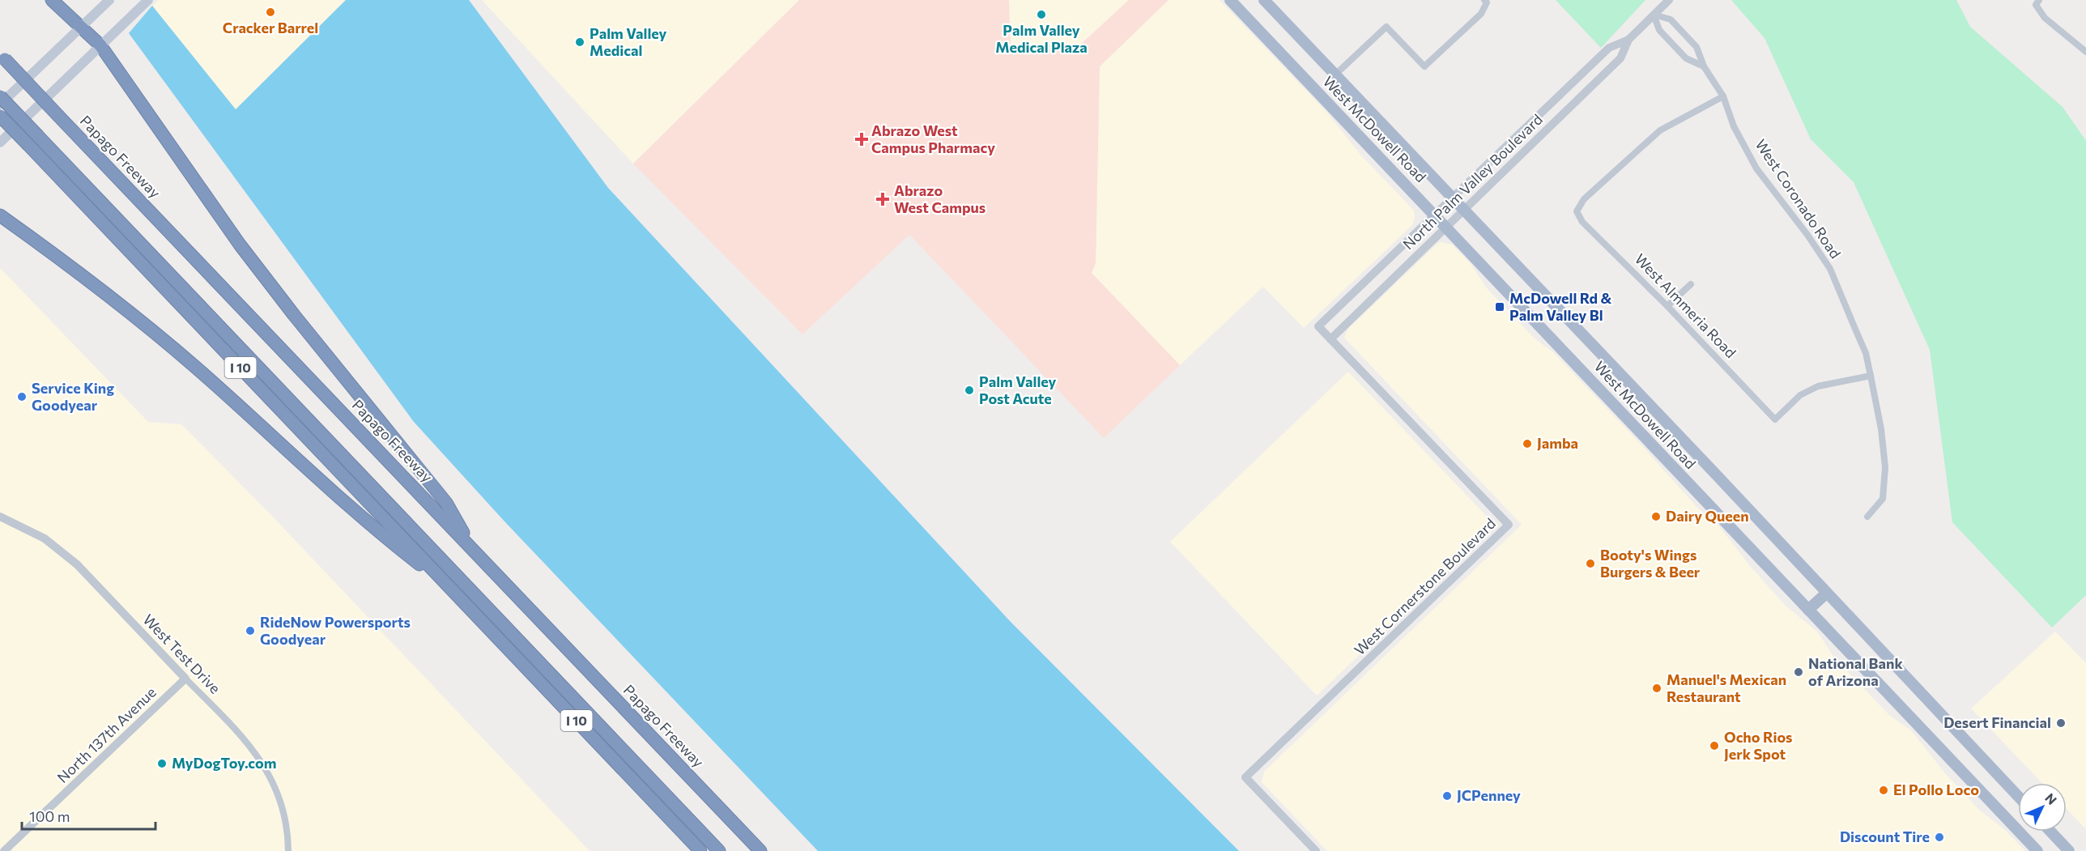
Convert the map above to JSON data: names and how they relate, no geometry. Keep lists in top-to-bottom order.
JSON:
{
  "streets": {
    "highway": ["Papago Freeway", "I 10"],
    "main road": ["West McDowell Road"],
    "street": [
      "North Palm Valley Boulevard",
      "West Coronado Road",
      "West Almmeria Road",
      "West Cornerstone Boulevard",
      "West Test Drive",
      "North 137th Avenue"
    ]
  },
  "crossings": [
    ["West McDowell Road", "North Palm Valley Boulevard"],
    ["North Palm Valley Boulevard", "West Coronado Road"],
    ["North Palm Valley Boulevard", "West Cornerstone Boulevard"],
    ["West Coronado Road", "West Almmeria Road"],
    ["West Test Drive", "North 137th Avenue"]
  ],
  "places": {
    "other": [
      "Cracker Barrel",
      "Palm Valley Medical Plaza",
      "Palm Valley Medical",
      "Palm Valley Post Acute",
      "Service King Goodyear",
      "Jamba",
      "Dairy Queen",
      "Booty's Wings Burgers & Beer",
      "RideNow Powersports Goodyear",
      "National Bank of Arizona",
      "Manuel's Mexican Restaurant",
      "Desert Financial",
      "Ocho Rios Jerk Spot",
      "MyDogToy.com",
      "El Pollo Loco",
      "JCPenney",
      "Discount Tire"
    ],
    "health": ["Abrazo West Campus Pharmacy", "Abrazo West Campus"],
    "transit": ["McDowell Rd & Palm Valley Bl"]
  },
  "scale_bar": "100 m",
  "north": "top right"
}
